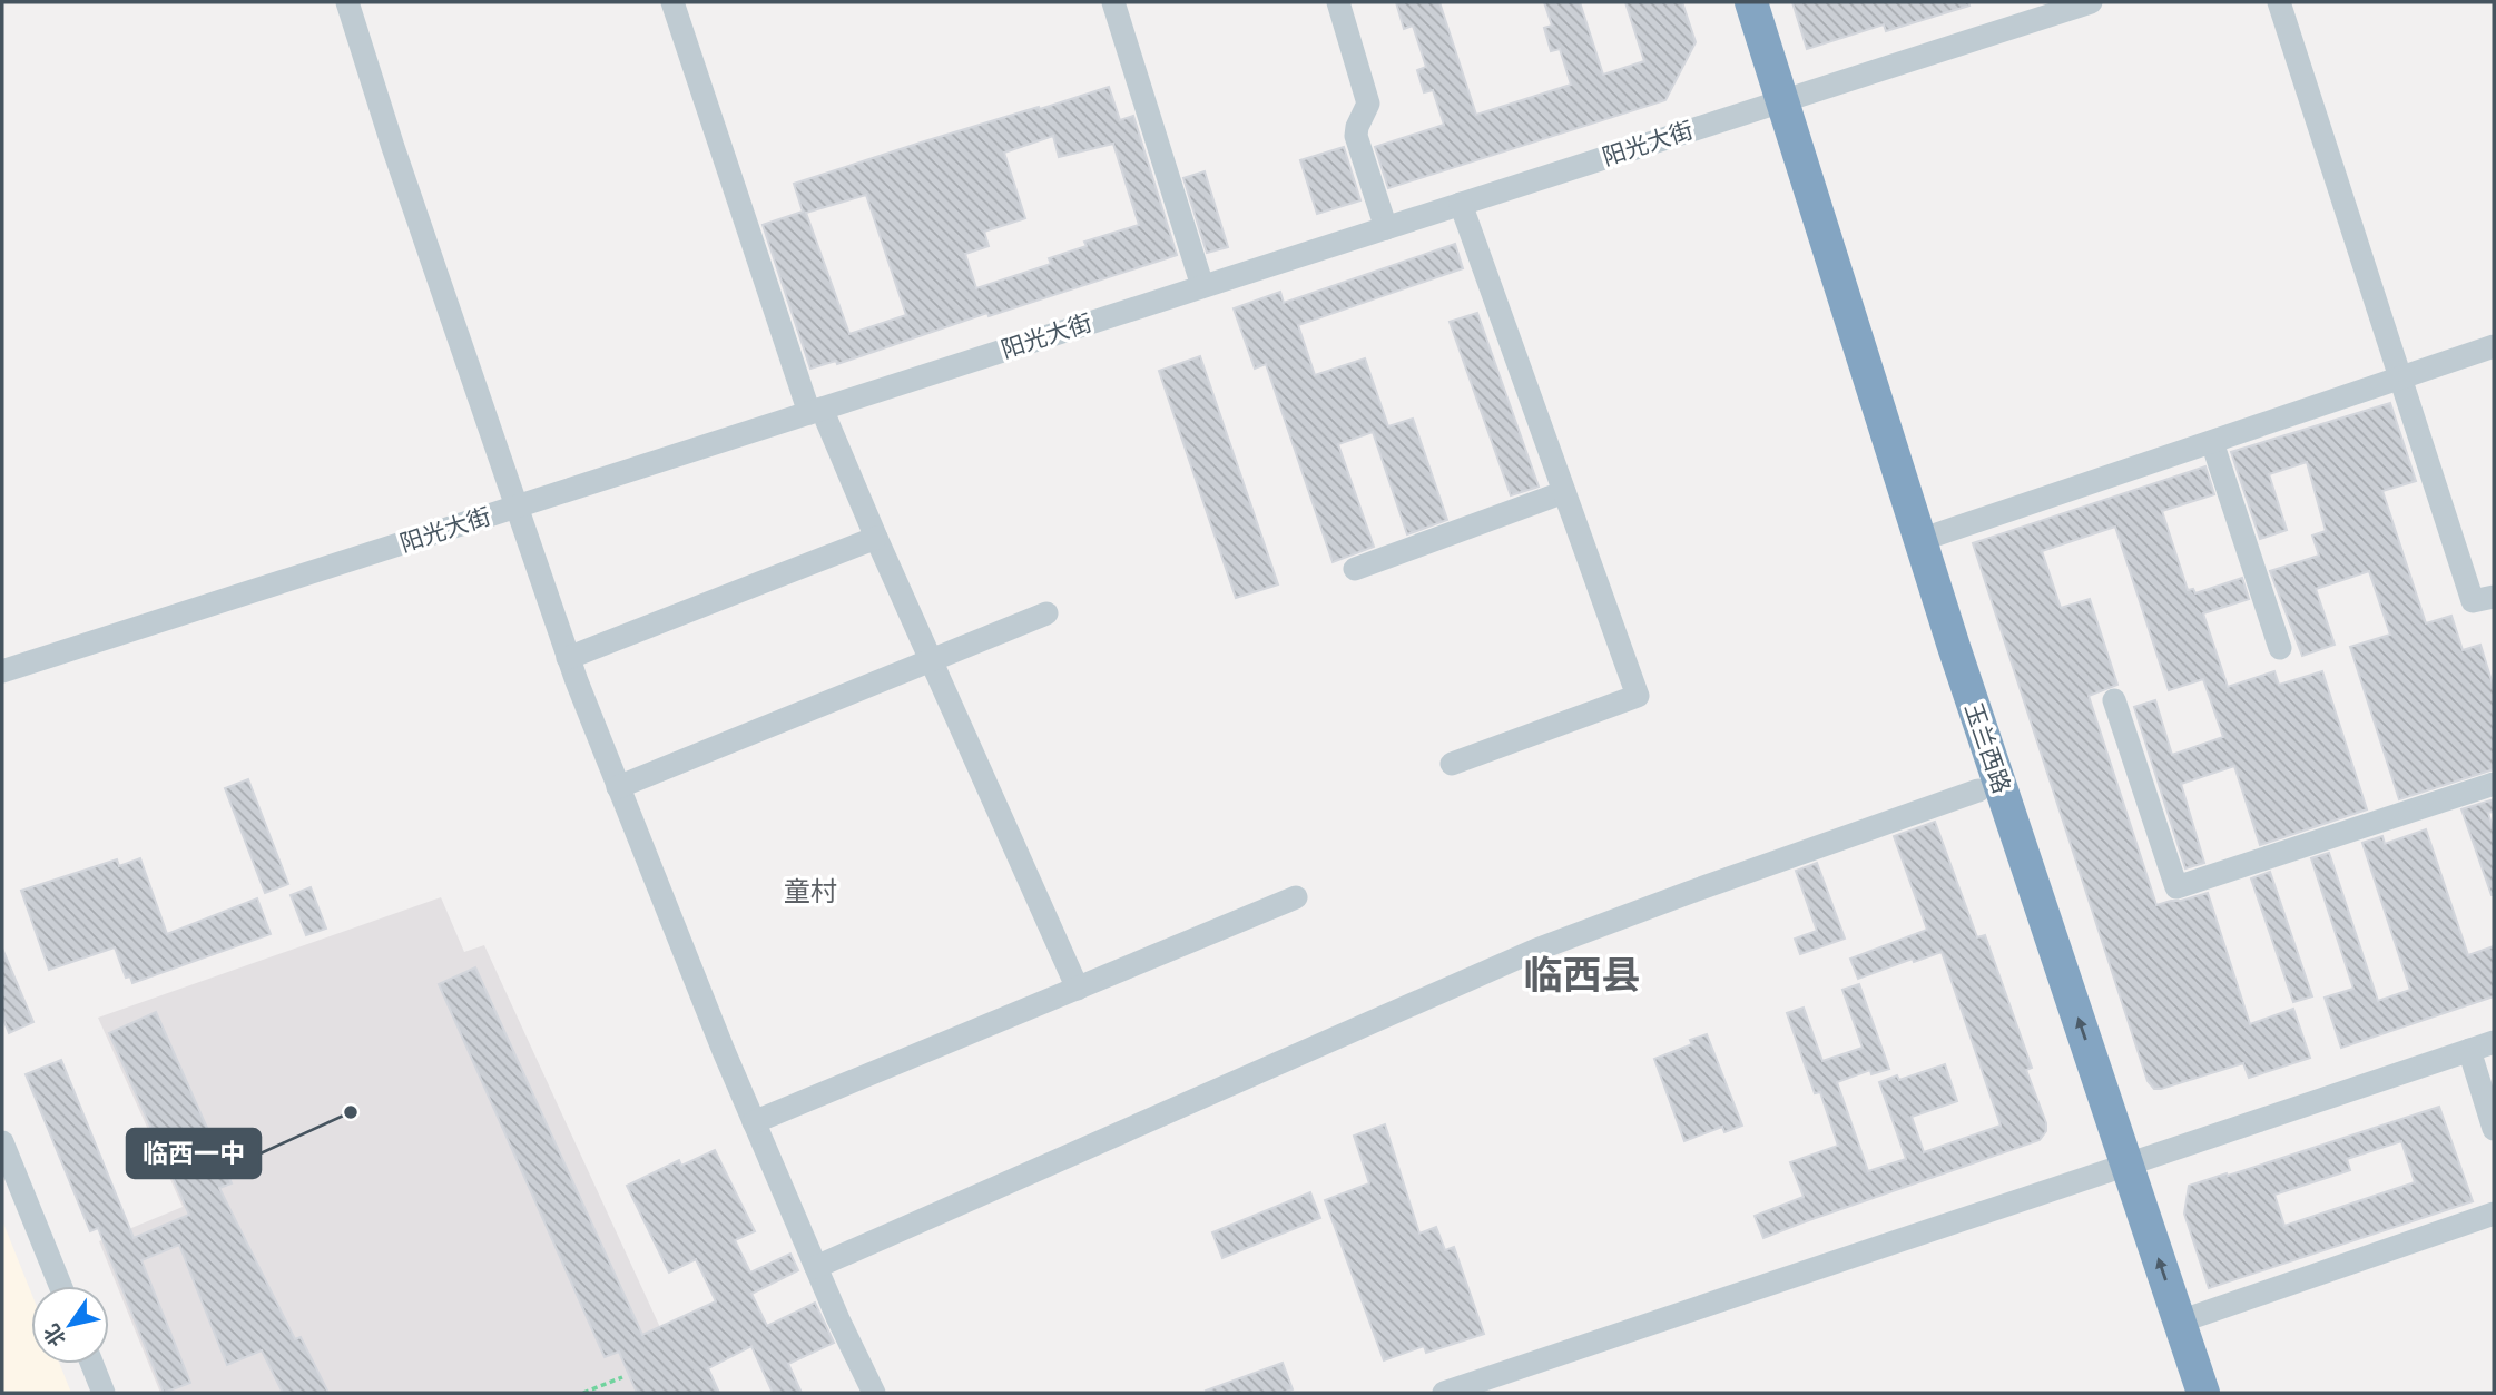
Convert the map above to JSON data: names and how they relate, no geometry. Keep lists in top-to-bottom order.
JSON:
{
  "streets": {
    "highway": ["玉兰西路"],
    "street": ["阳光大街"]
  },
  "crossings": [
    ["阳光大街", "玉兰西路"]
  ],
  "districts": ["童村", "临西县"],
  "places": ["临西一中"],
  "north": "bottom left"
}
